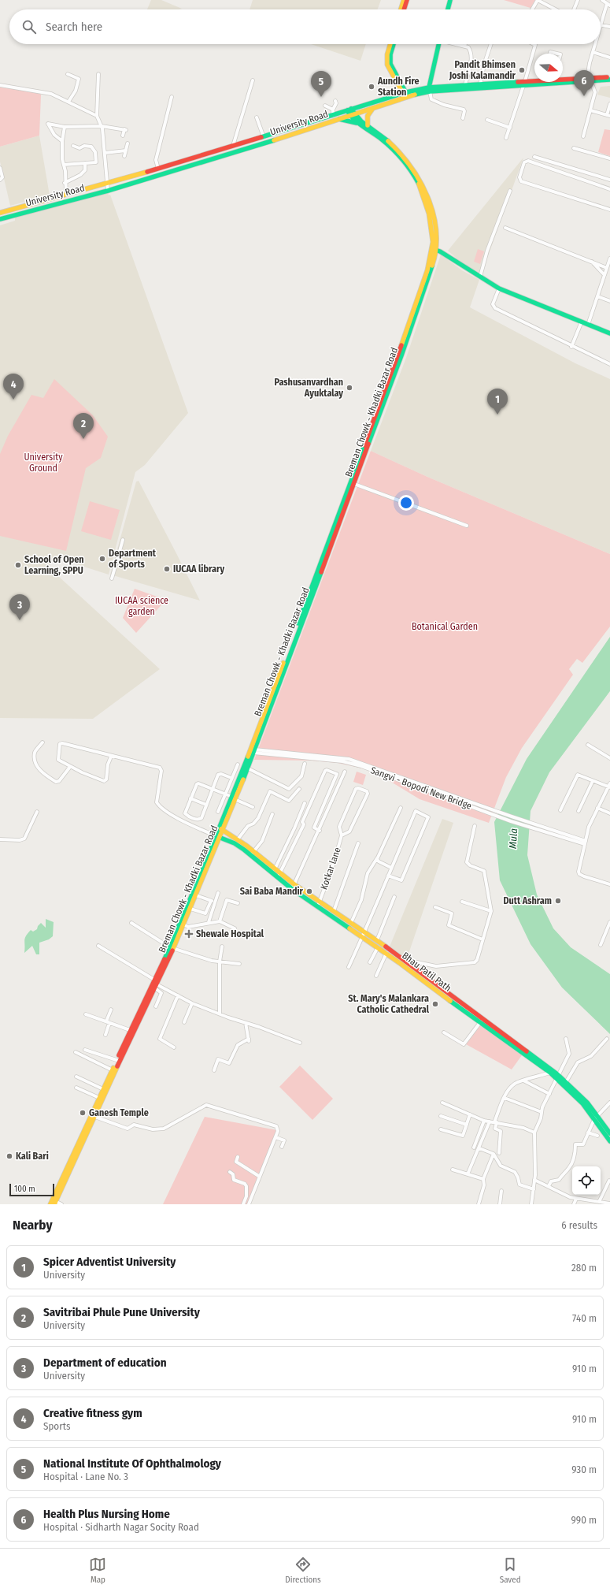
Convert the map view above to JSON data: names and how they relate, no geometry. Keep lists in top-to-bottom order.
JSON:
{
  "streets": {
    "main road": ["University Road", "Breman Chowk - Khadki Bazar Road", "Bhau Patil Path"],
    "street": ["Sangvi - Bopodi New Bridge", "Kotkar lane"]
  },
  "crossings": [
    ["University Road", "Breman Chowk - Khadki Bazar Road"],
    ["Breman Chowk - Khadki Bazar Road", "Sangvi - Bopodi New Bridge"],
    ["Breman Chowk - Khadki Bazar Road", "Bhau Patil Path"],
    ["Kotkar lane", "Bhau Patil Path"]
  ],
  "water": ["Mula"],
  "parks": ["University Ground", "IUCAA science garden", "Botanical Garden"],
  "places": {
    "other": [
      "Pandit Bhimsen Joshi Kalamandir",
      "Aundh Fire Station",
      "Pashusanvardhan Ayuktalay",
      "Department of Sports",
      "School of Open Learning, SPPU",
      "IUCAA library",
      "Sai Baba Mandir",
      "Dutt Ashram",
      "St. Mary's Malankara Catholic Cathedral",
      "Ganesh Temple",
      "Kali Bari"
    ],
    "health": ["Shewale Hospital"]
  },
  "scale_bar": "100 m",
  "north": "right",
  "page": {
    "search": "Search here",
    "pins": [
      "6",
      "5",
      "4",
      "1",
      "2",
      "3"
    ],
    "scale": "100 m",
    "heading": ["Nearby", "6 results"],
    "list": [
      {
        "mark": "1",
        "name": "Spicer Adventist University",
        "note": "University",
        "value": "280 m"
      },
      {
        "mark": "2",
        "name": "Savitribai Phule Pune University",
        "note": "University",
        "value": "740 m"
      },
      {
        "mark": "3",
        "name": "Department of education",
        "note": "University",
        "value": "910 m"
      },
      {
        "mark": "4",
        "name": "Creative fitness gym",
        "note": "Sports",
        "value": "910 m"
      },
      {
        "mark": "5",
        "name": "National Institute Of Ophthalmology",
        "note": "Hospital · Lane No. 3",
        "value": "930 m"
      },
      {
        "mark": "6",
        "name": "Health Plus Nursing Home",
        "note": "Hospital · Sidharth Nagar Socity Road",
        "value": "990 m"
      }
    ],
    "nav": ["Map", "Directions", "Saved"]
  }
}
